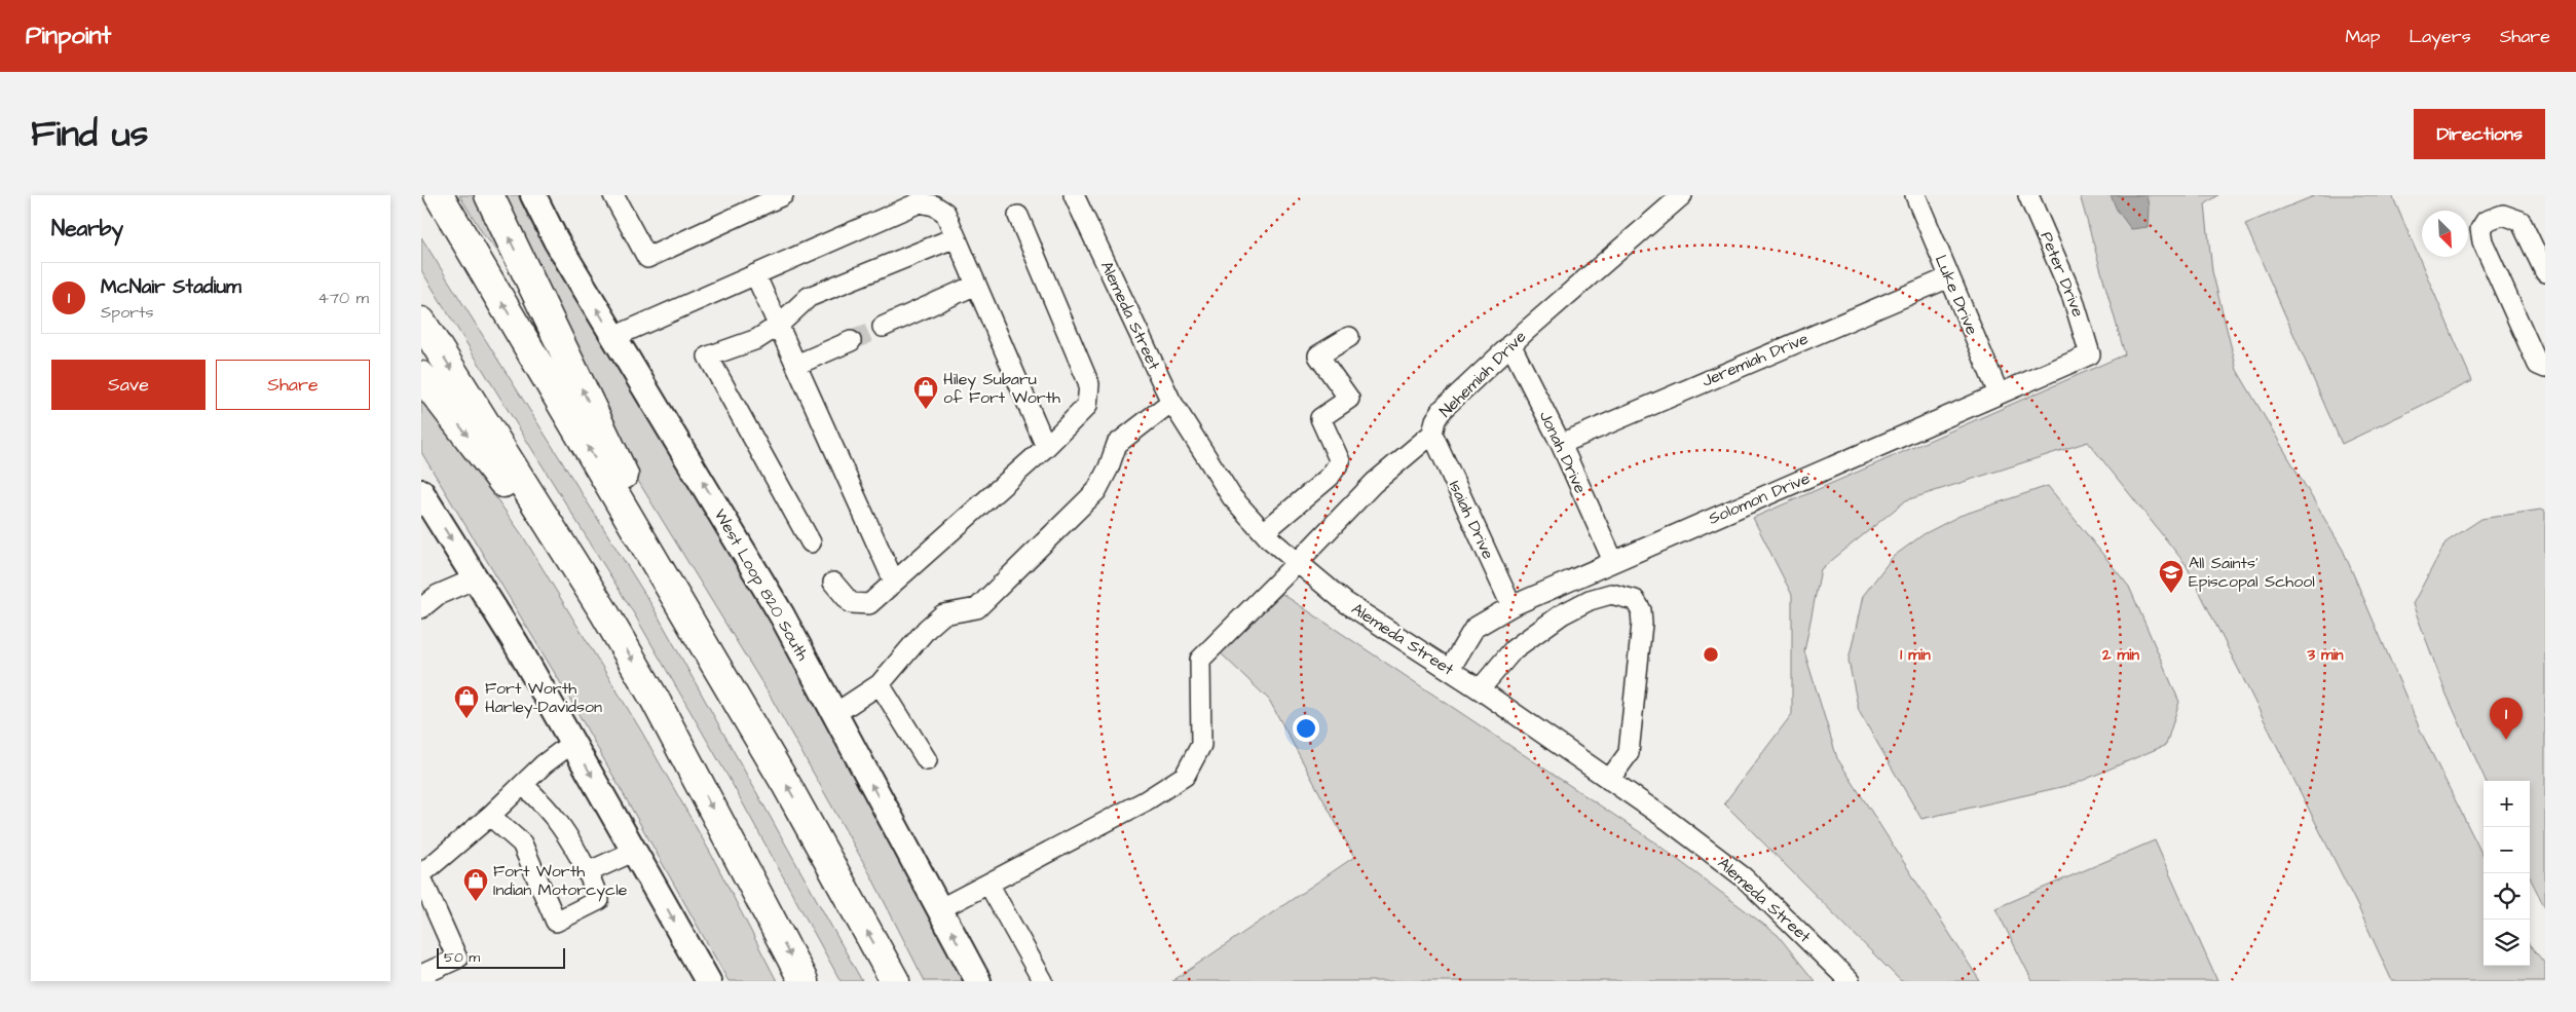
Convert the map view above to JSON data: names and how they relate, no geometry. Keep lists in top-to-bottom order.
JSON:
{
  "streets": {
    "main road": ["West Loop 820 South"],
    "street": [
      "Peter Drive",
      "Luke Drive",
      "Alemeda Street",
      "Jeremiah Drive",
      "Nehemiah Drive",
      "Jonah Drive",
      "Solomon Drive",
      "Isaiah Drive"
    ]
  },
  "crossings": [
    ["Peter Drive", "Solomon Drive"],
    ["Luke Drive", "Jeremiah Drive"],
    ["Luke Drive", "Solomon Drive"],
    ["Alemeda Street", "Nehemiah Drive"],
    ["Alemeda Street", "Solomon Drive"],
    ["Jeremiah Drive", "Jonah Drive"],
    ["Nehemiah Drive", "Jonah Drive"],
    ["Nehemiah Drive", "Isaiah Drive"],
    ["Nehemiah Drive", "West Loop 820 South"],
    ["Jonah Drive", "Solomon Drive"],
    ["Solomon Drive", "Isaiah Drive"]
  ],
  "one_way": ["West Loop 820 South"],
  "places": {
    "shop": ["Hiley Subaru of Fort Worth", "Fort Worth Harley-Davidson", "Fort Worth Indian Motorcycle"],
    "school or university": ["All Saints' Episcopal School"]
  },
  "scale_bar": "50 m",
  "north": "bottom right",
  "page": {
    "header": "Pinpoint",
    "nav": ["Map", "Layers", "Share"],
    "title": "Find us",
    "buttons": [
      "Directions",
      ["Save", "Share"]
    ],
    "heading": "Nearby",
    "list": [
      {
        "mark": "1",
        "name": "McNair Stadium",
        "note": "Sports",
        "value": "470 m"
      }
    ],
    "pins": "1",
    "map_buttons": ["+", "−"],
    "scale": "50 m"
  },
  "rings": ["1 min", "2 min", "3 min"]
}
